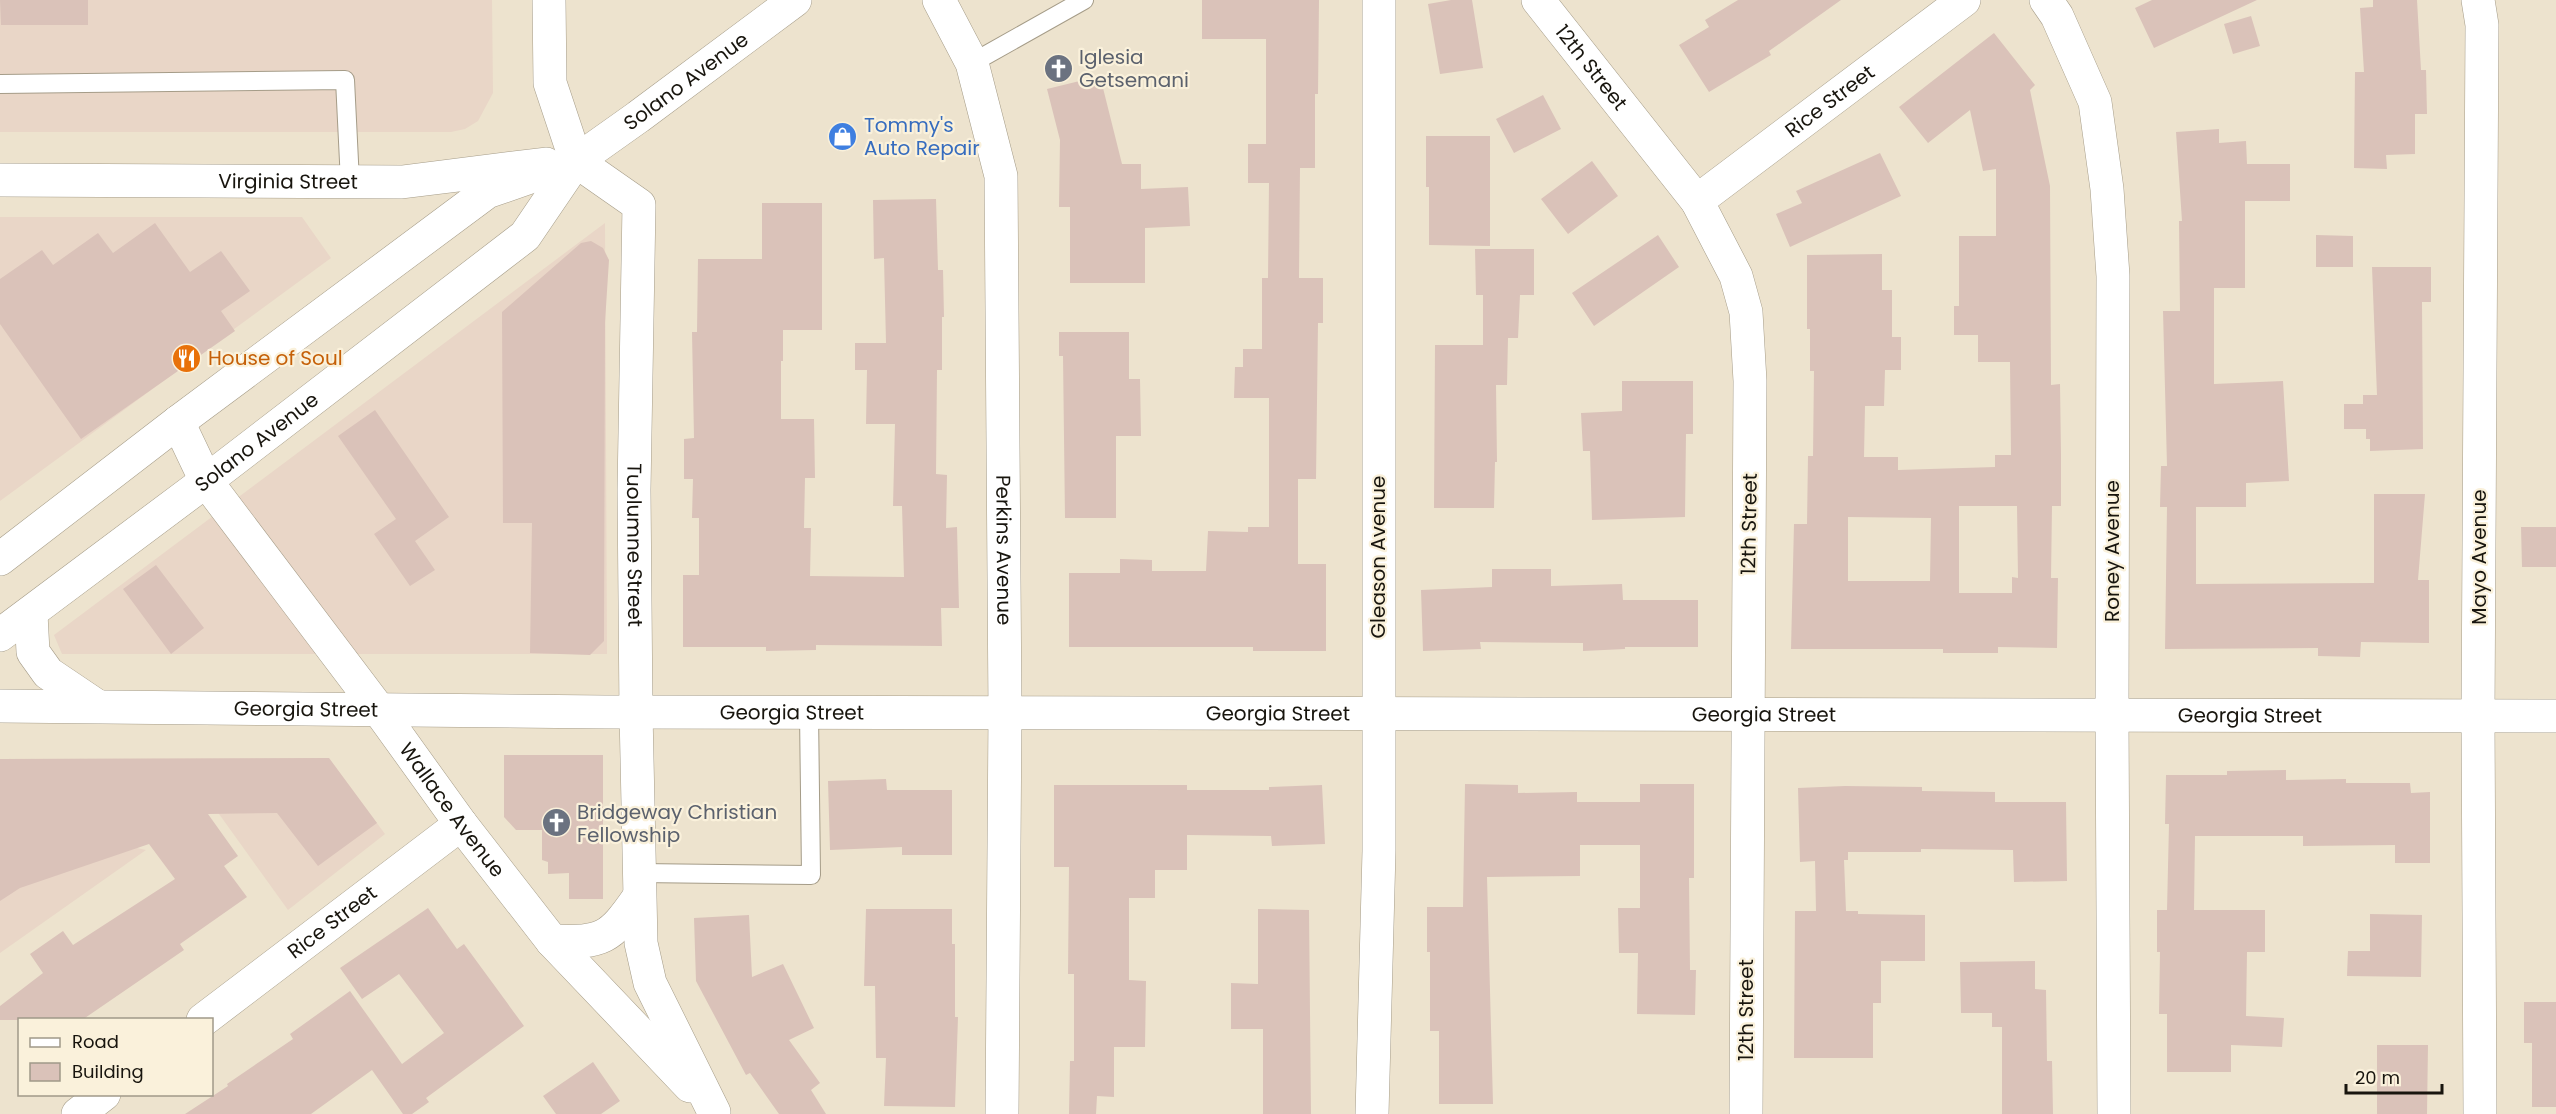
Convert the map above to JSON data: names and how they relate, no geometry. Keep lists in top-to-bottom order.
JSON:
{
  "streets": {
    "street": [
      "12th Street",
      "Solano Avenue",
      "Rice Street",
      "Virginia Street",
      "Tuolumne Street",
      "Perkins Avenue",
      "Roney Avenue",
      "Gleason Avenue",
      "Mayo Avenue",
      "Georgia Street",
      "Wallace Avenue"
    ]
  },
  "crossings": [
    ["12th Street", "Rice Street"],
    ["12th Street", "Georgia Street"],
    ["Solano Avenue", "Virginia Street"],
    ["Solano Avenue", "Tuolumne Street"],
    ["Solano Avenue", "Wallace Avenue"],
    ["Rice Street", "Wallace Avenue"],
    ["Virginia Street", "Tuolumne Street"],
    ["Tuolumne Street", "Georgia Street"],
    ["Tuolumne Street", "Wallace Avenue"],
    ["Perkins Avenue", "Georgia Street"],
    ["Roney Avenue", "Georgia Street"],
    ["Gleason Avenue", "Georgia Street"],
    ["Mayo Avenue", "Georgia Street"],
    ["Georgia Street", "Wallace Avenue"]
  ],
  "places": {
    "church": ["Iglesia Getsemani", "Bridgeway Christian Fellowship"],
    "shop": ["Tommy's Auto Repair"],
    "restaurant": ["House of Soul"]
  },
  "legend": ["Road", "Building"],
  "scale_bar": "20 m"
}
